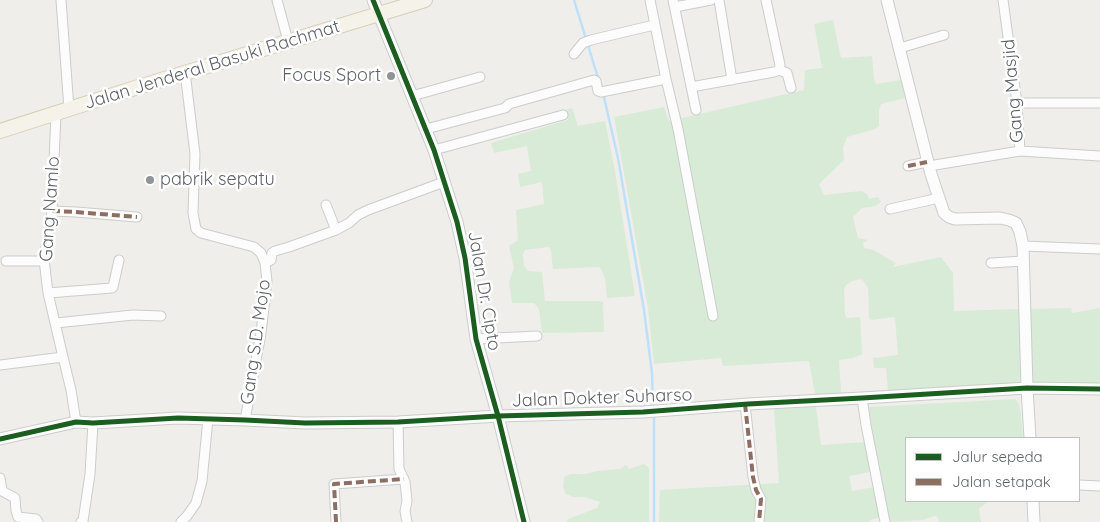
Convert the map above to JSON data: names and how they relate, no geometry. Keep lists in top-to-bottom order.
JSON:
{
  "streets": {
    "main road": ["Jalan Jenderal Basuki Rachmat"],
    "street": [
      "Gang Masjid",
      "Gang Namlo",
      "Jalan Dr. Cipto",
      "Gang S.D. Mojo",
      "Jalan Dokter Suharso"
    ]
  },
  "crossings": [
    ["Jalan Jenderal Basuki Rachmat", "Gang Namlo"],
    ["Jalan Jenderal Basuki Rachmat", "Jalan Dr. Cipto"],
    ["Jalan Jenderal Basuki Rachmat", "Gang S.D. Mojo"],
    ["Gang Namlo", "Jalan Dokter Suharso"],
    ["Jalan Dr. Cipto", "Jalan Dokter Suharso"],
    ["Gang S.D. Mojo", "Jalan Dokter Suharso"]
  ],
  "places": ["Focus Sport", "pabrik sepatu"],
  "legend": ["Jalur sepeda", "Jalan setapak"]
}
